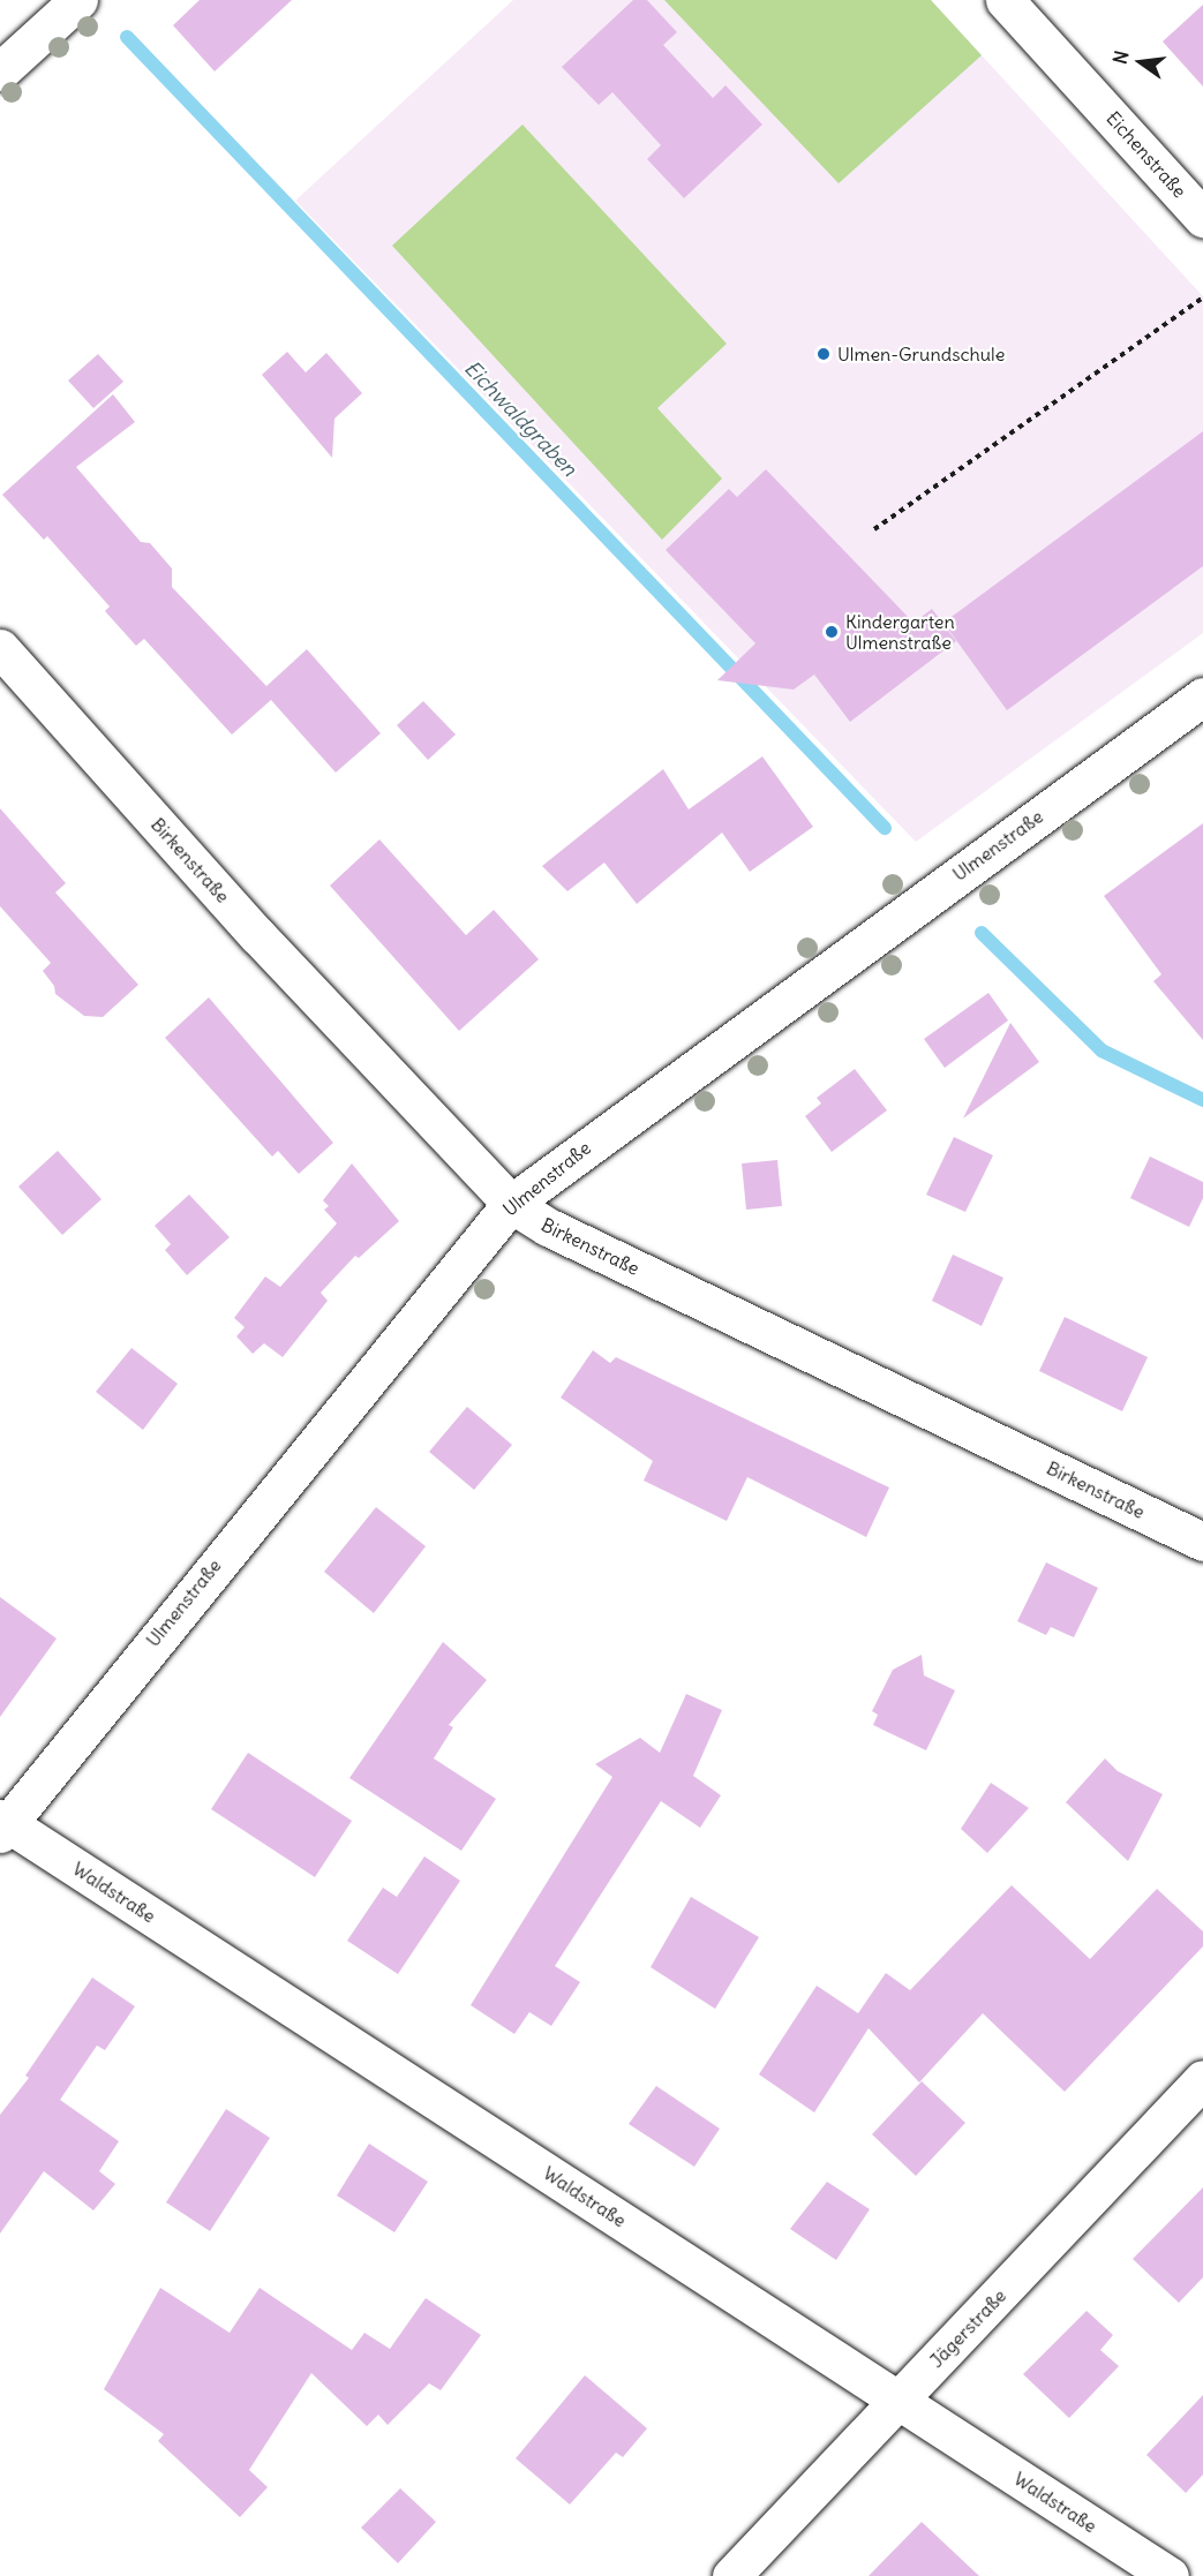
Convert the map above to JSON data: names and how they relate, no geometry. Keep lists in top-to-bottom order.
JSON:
{
  "streets": {
    "street": [
      "Eichenstraße",
      "Ulmenstraße",
      "Birkenstraße",
      "Waldstraße",
      "Jägerstraße"
    ]
  },
  "crossings": [
    ["Ulmenstraße", "Birkenstraße"],
    ["Ulmenstraße", "Waldstraße"],
    ["Waldstraße", "Jägerstraße"]
  ],
  "water": ["Eichwaldgraben"],
  "places": ["Ulmen-Grundschule", "Kindergarten Ulmenstraße"],
  "north": "left"
}
